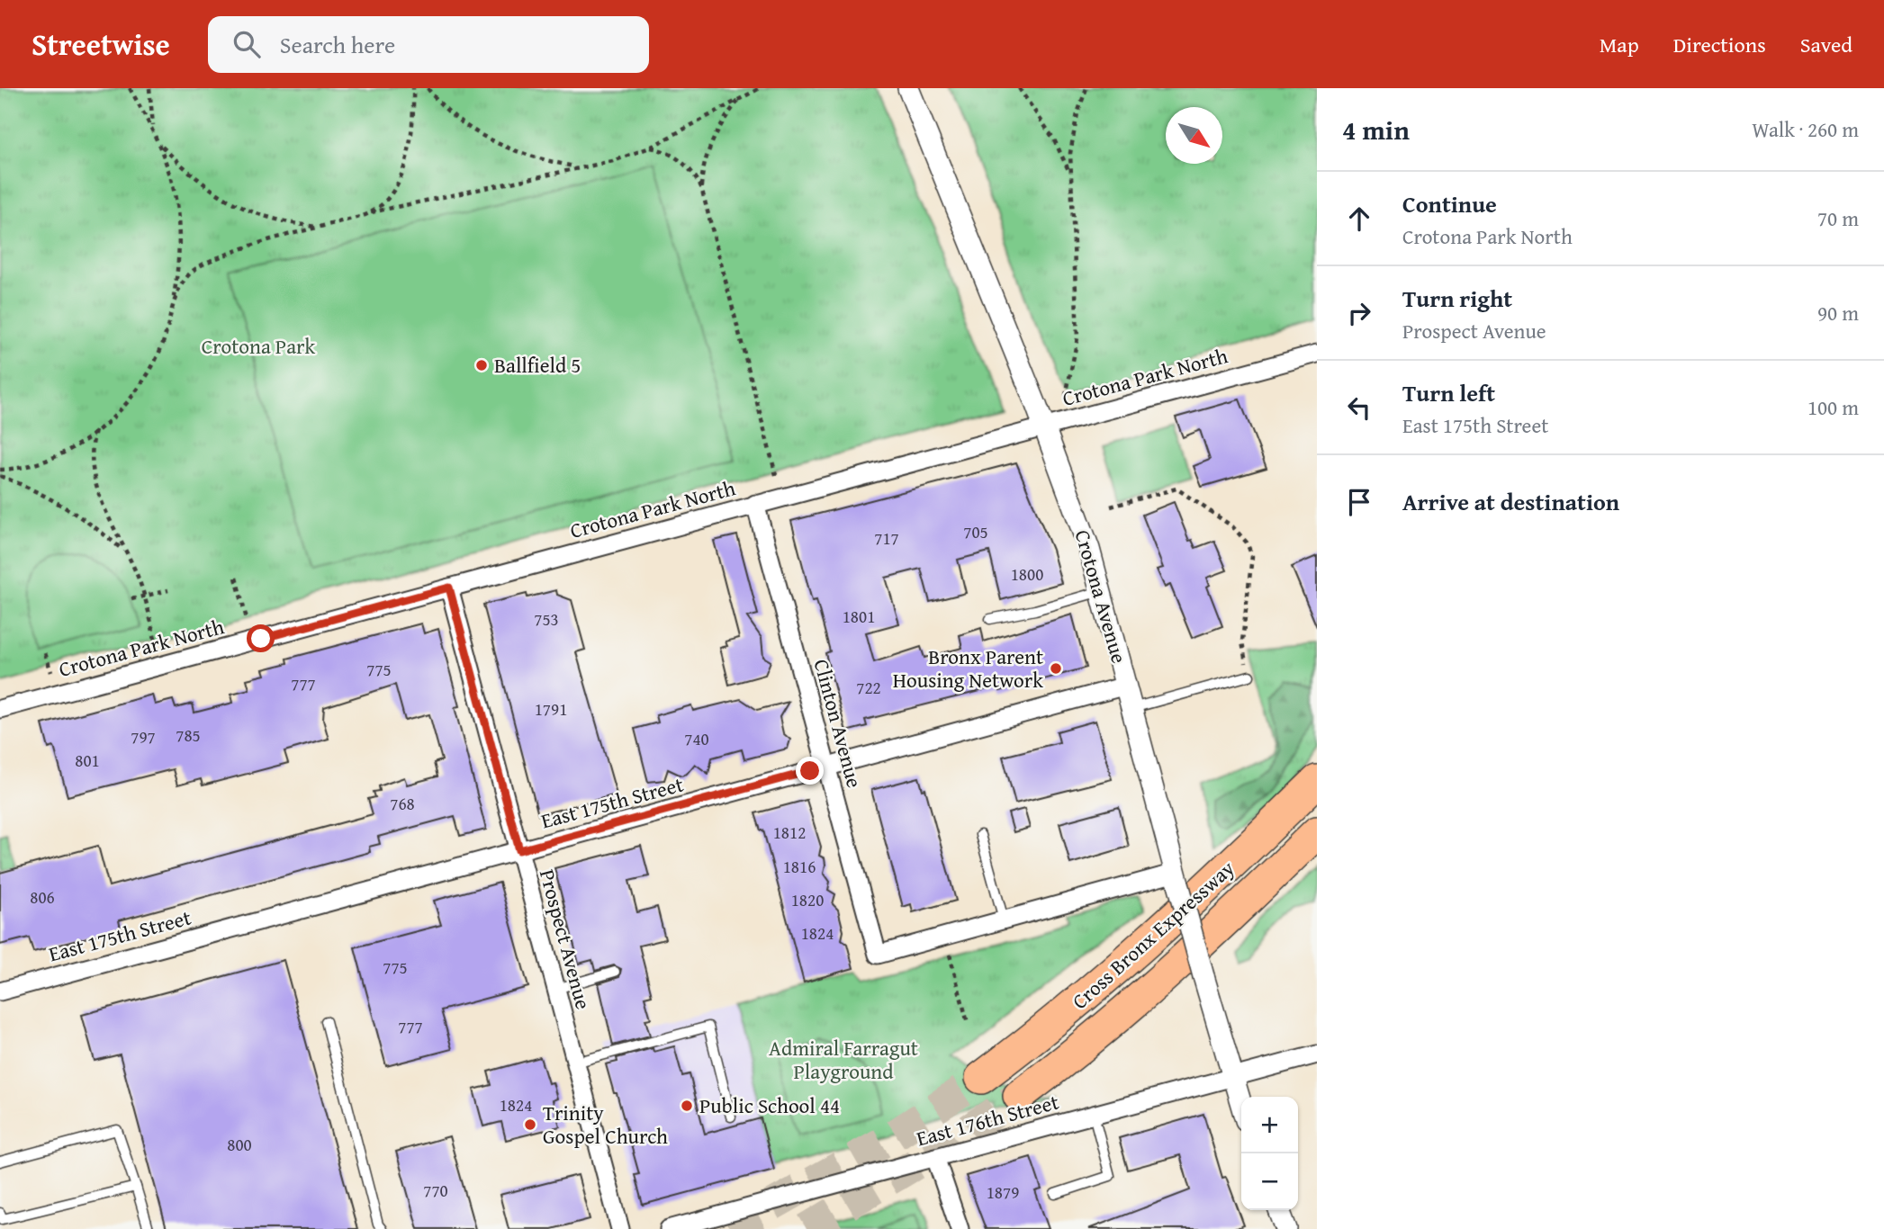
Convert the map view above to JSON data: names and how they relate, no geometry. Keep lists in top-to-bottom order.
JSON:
{
  "streets": {
    "highway": ["Cross Bronx Expressway"],
    "street": [
      "Crotona Park North",
      "Crotona Avenue",
      "Clinton Avenue",
      "East 175th Street",
      "Prospect Avenue",
      "East 176th Street"
    ]
  },
  "crossings": [
    ["Crotona Park North", "Crotona Avenue"],
    ["Crotona Park North", "Clinton Avenue"],
    ["Crotona Park North", "Prospect Avenue"],
    ["Crotona Avenue", "East 175th Street"],
    ["Crotona Avenue", "East 176th Street"],
    ["Clinton Avenue", "East 175th Street"],
    ["East 175th Street", "Prospect Avenue"]
  ],
  "parks": ["Crotona Park", "Admiral Farragut Playground"],
  "places": [
    "Ballfield 5",
    "Bronx Parent Housing Network",
    "Public School 44",
    "Trinity Gospel Church"
  ],
  "house_numbers": [
    "705",
    "717",
    "1800",
    "1801",
    "753",
    "775",
    "777",
    "722",
    "1791",
    "785",
    "797",
    "740",
    "801",
    "768",
    "1812",
    "1816",
    "806",
    "1820",
    "1824",
    "775",
    "777",
    "1824",
    "800",
    "770",
    "1879"
  ],
  "north": "bottom right",
  "page": {
    "header": "Streetwise",
    "search": "Search here",
    "nav": ["Map", "Directions", "Saved"],
    "heading": ["4 min", "Walk · 260 m"],
    "list": [
      ["Continue", "Crotona Park North", "70 m"],
      ["Turn right", "Prospect Avenue", "90 m"],
      ["Turn left", "East 175th Street", "100 m"],
      "Arrive at destination"
    ],
    "map_buttons": ["+", "−"]
  }
}
